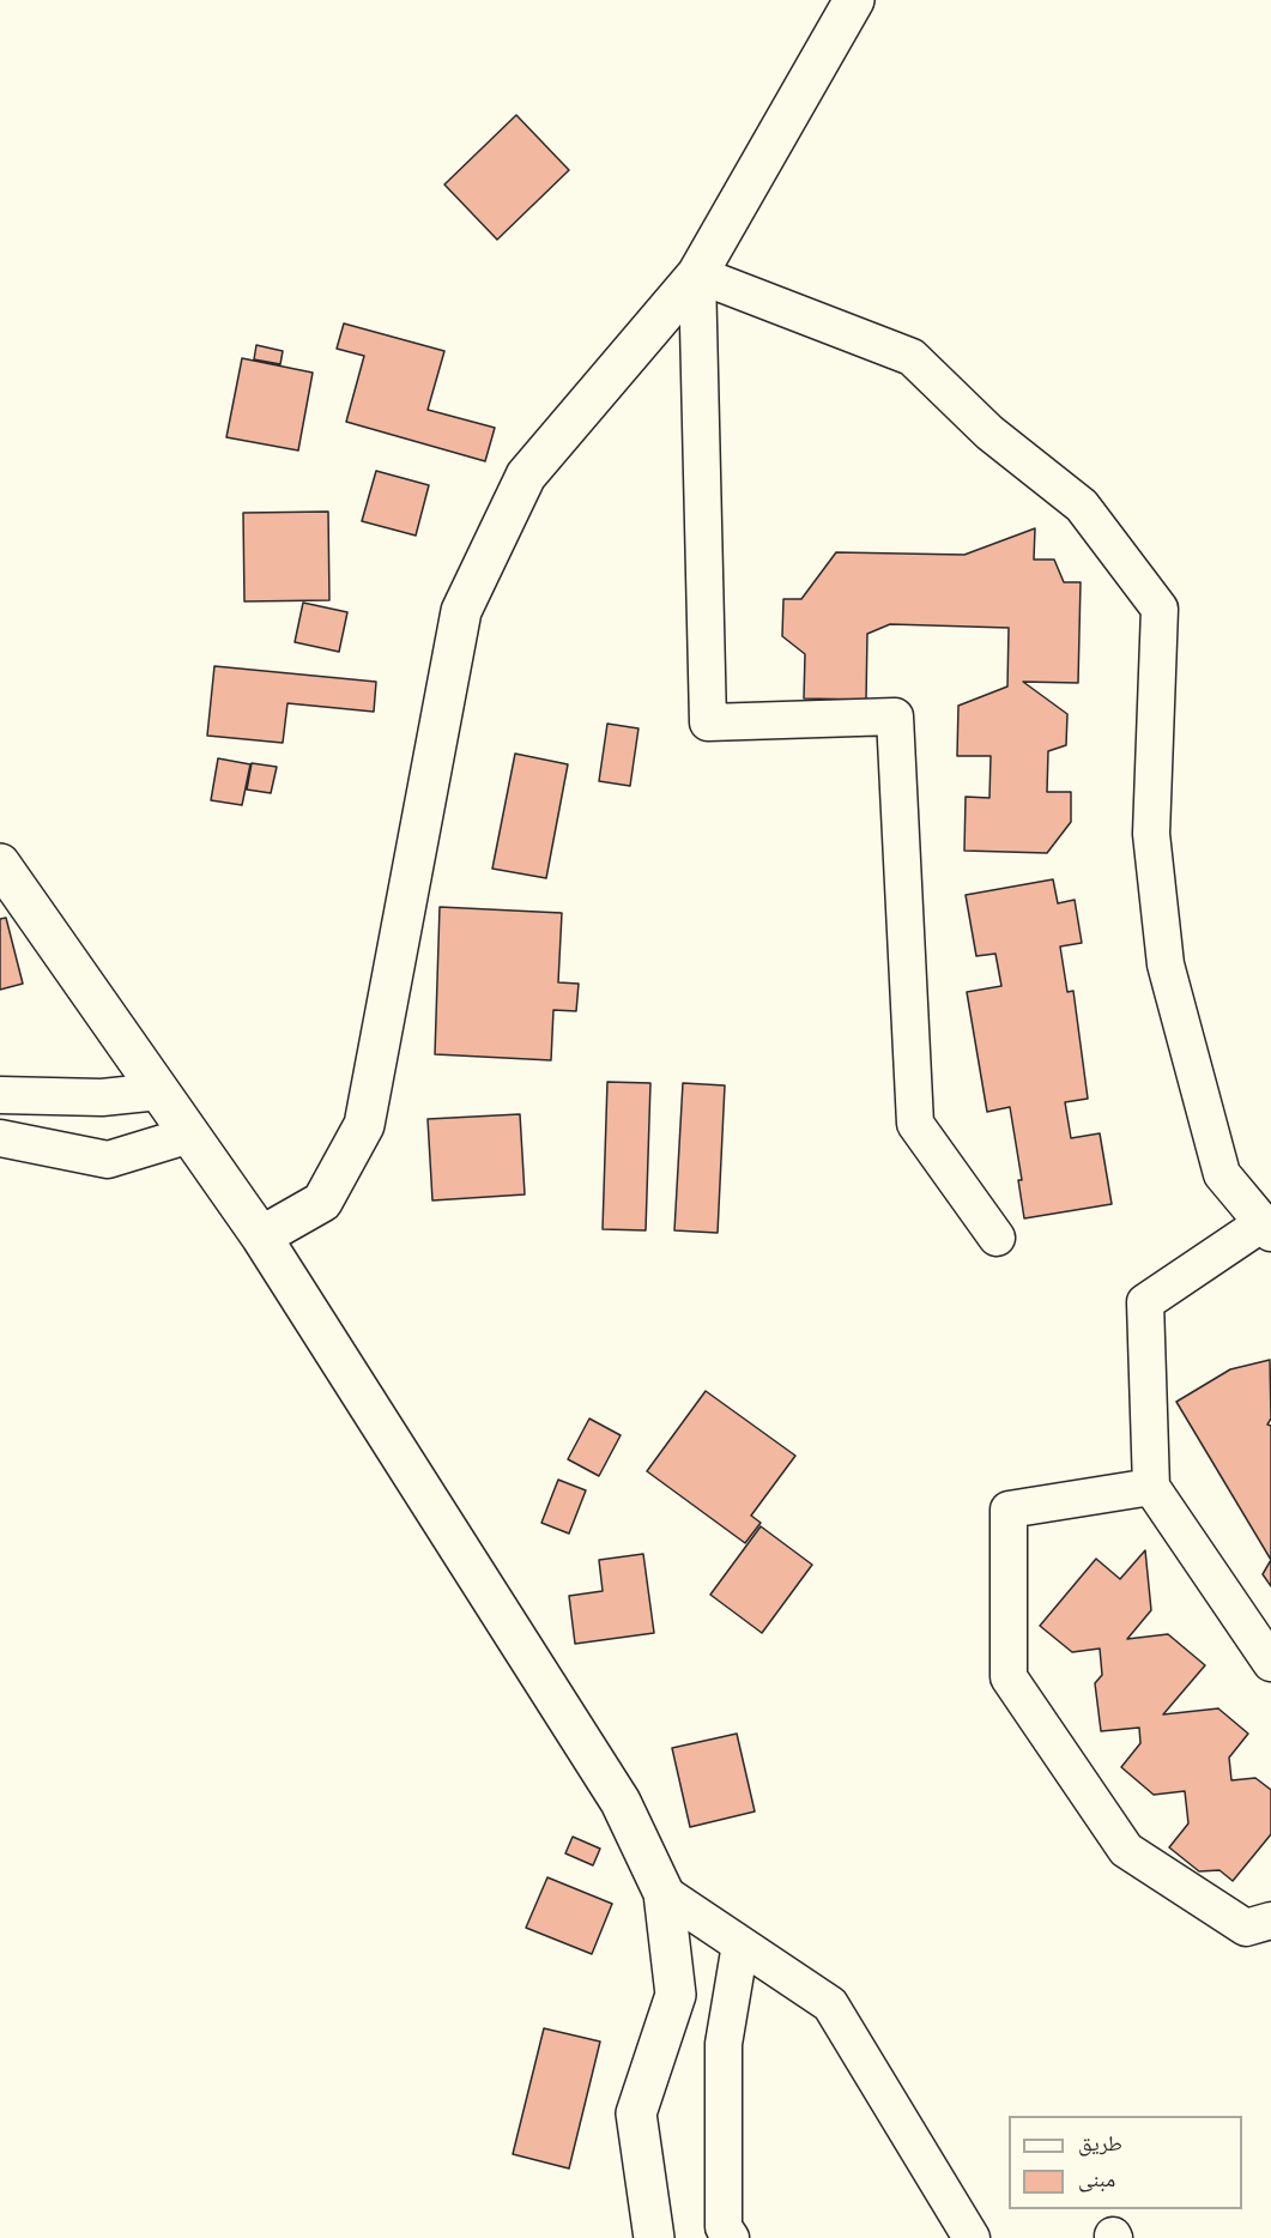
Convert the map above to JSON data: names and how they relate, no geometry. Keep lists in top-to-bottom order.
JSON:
{
  "legend": ["طريق", "مبنى"]
}
